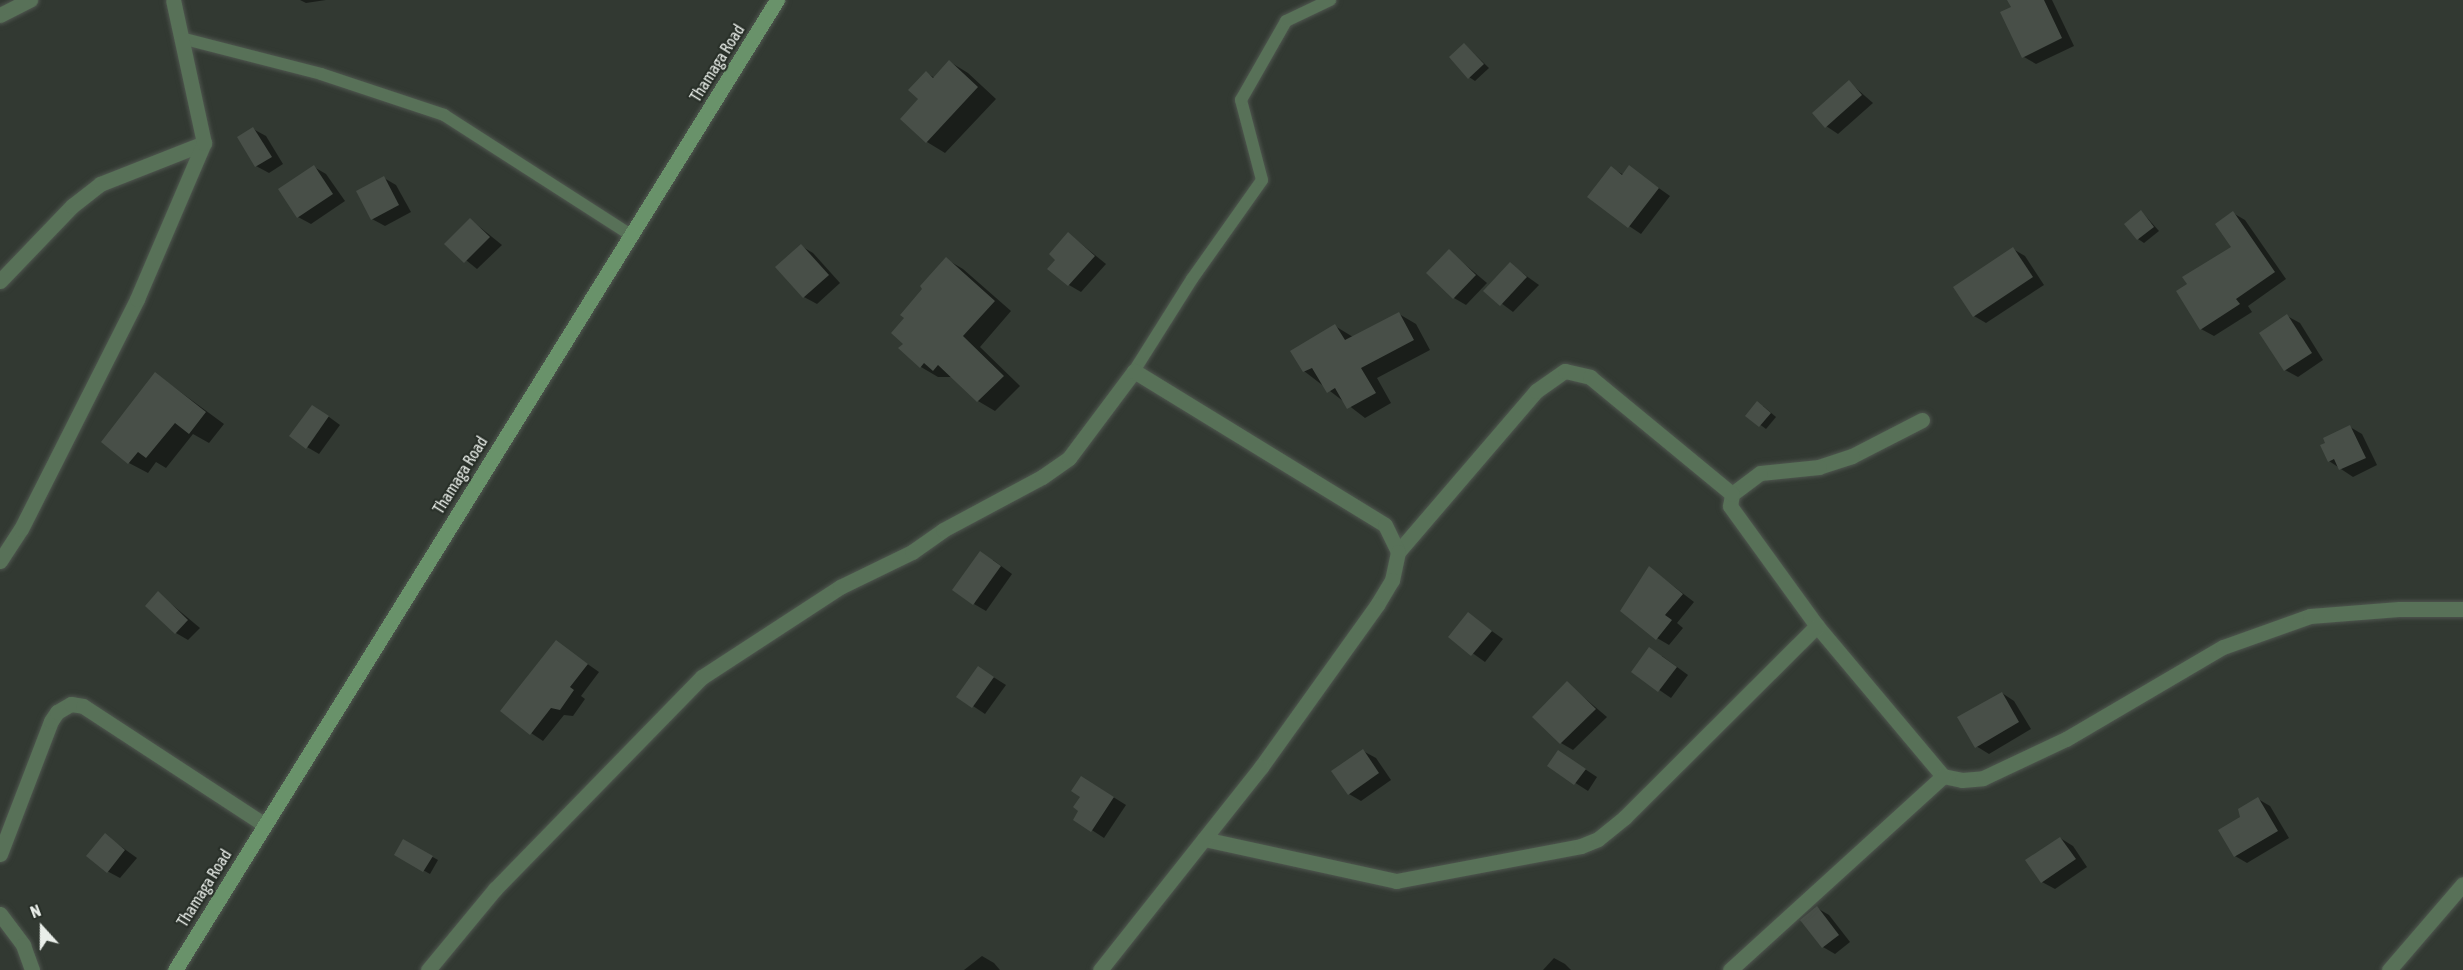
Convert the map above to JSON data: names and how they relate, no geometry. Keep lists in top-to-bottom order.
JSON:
{
  "streets": {
    "main road": ["Thamaga Road"]
  },
  "north": "top"
}
